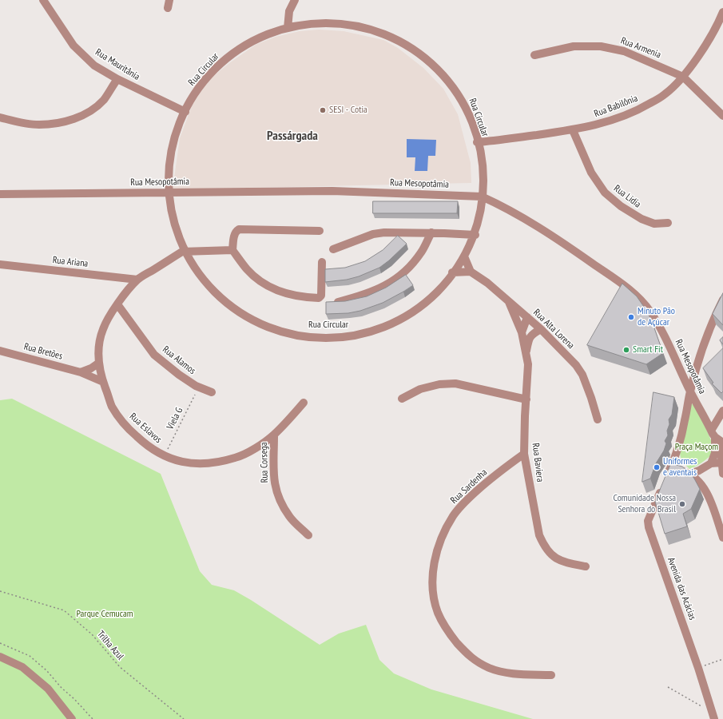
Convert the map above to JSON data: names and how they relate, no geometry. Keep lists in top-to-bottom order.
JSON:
{
  "streets": {
    "street": [
      "Rua Armenia",
      "Rua Mauritânia",
      "Rua Circular",
      "Rua Babilônia",
      "Rua Mesopotâmia",
      "Rua Lidia",
      "Rua Ariana",
      "Rua Alta Lorena",
      "Rua Bretões",
      "Rua Alamos",
      "Rua Eslavos",
      "Rua Corsega",
      "Rua Baviera",
      "Rua Sardenha",
      "Avenida das Acácias"
    ],
    "path": ["Viela G", "Trilha Azul"]
  },
  "crossings": [
    ["Rua Armenia", "Rua Babilônia"],
    ["Rua Mauritânia", "Rua Circular"],
    ["Rua Circular", "Rua Babilônia"],
    ["Rua Circular", "Rua Mesopotâmia"],
    ["Rua Circular", "Rua Eslavos"],
    ["Rua Babilônia", "Rua Lidia"],
    ["Rua Mesopotâmia", "Avenida das Acácias"],
    ["Rua Ariana", "Rua Eslavos"],
    ["Rua Alta Lorena", "Rua Baviera"],
    ["Rua Bretões", "Rua Eslavos"],
    ["Rua Alamos", "Viela G"],
    ["Rua Alamos", "Rua Eslavos"],
    ["Viela G", "Rua Eslavos"],
    ["Rua Eslavos", "Rua Corsega"],
    ["Rua Baviera", "Rua Sardenha"]
  ],
  "districts": ["Passárgada"],
  "parks": ["Praça Maçom", "Parque Cemucam"],
  "places": [
    "SESI - Cotia",
    "Minuto Pão de Açúcar",
    "Smart Fit",
    "Uniformes e aventais",
    "Comunidade Nossa Senhora do Brasil"
  ]
}
